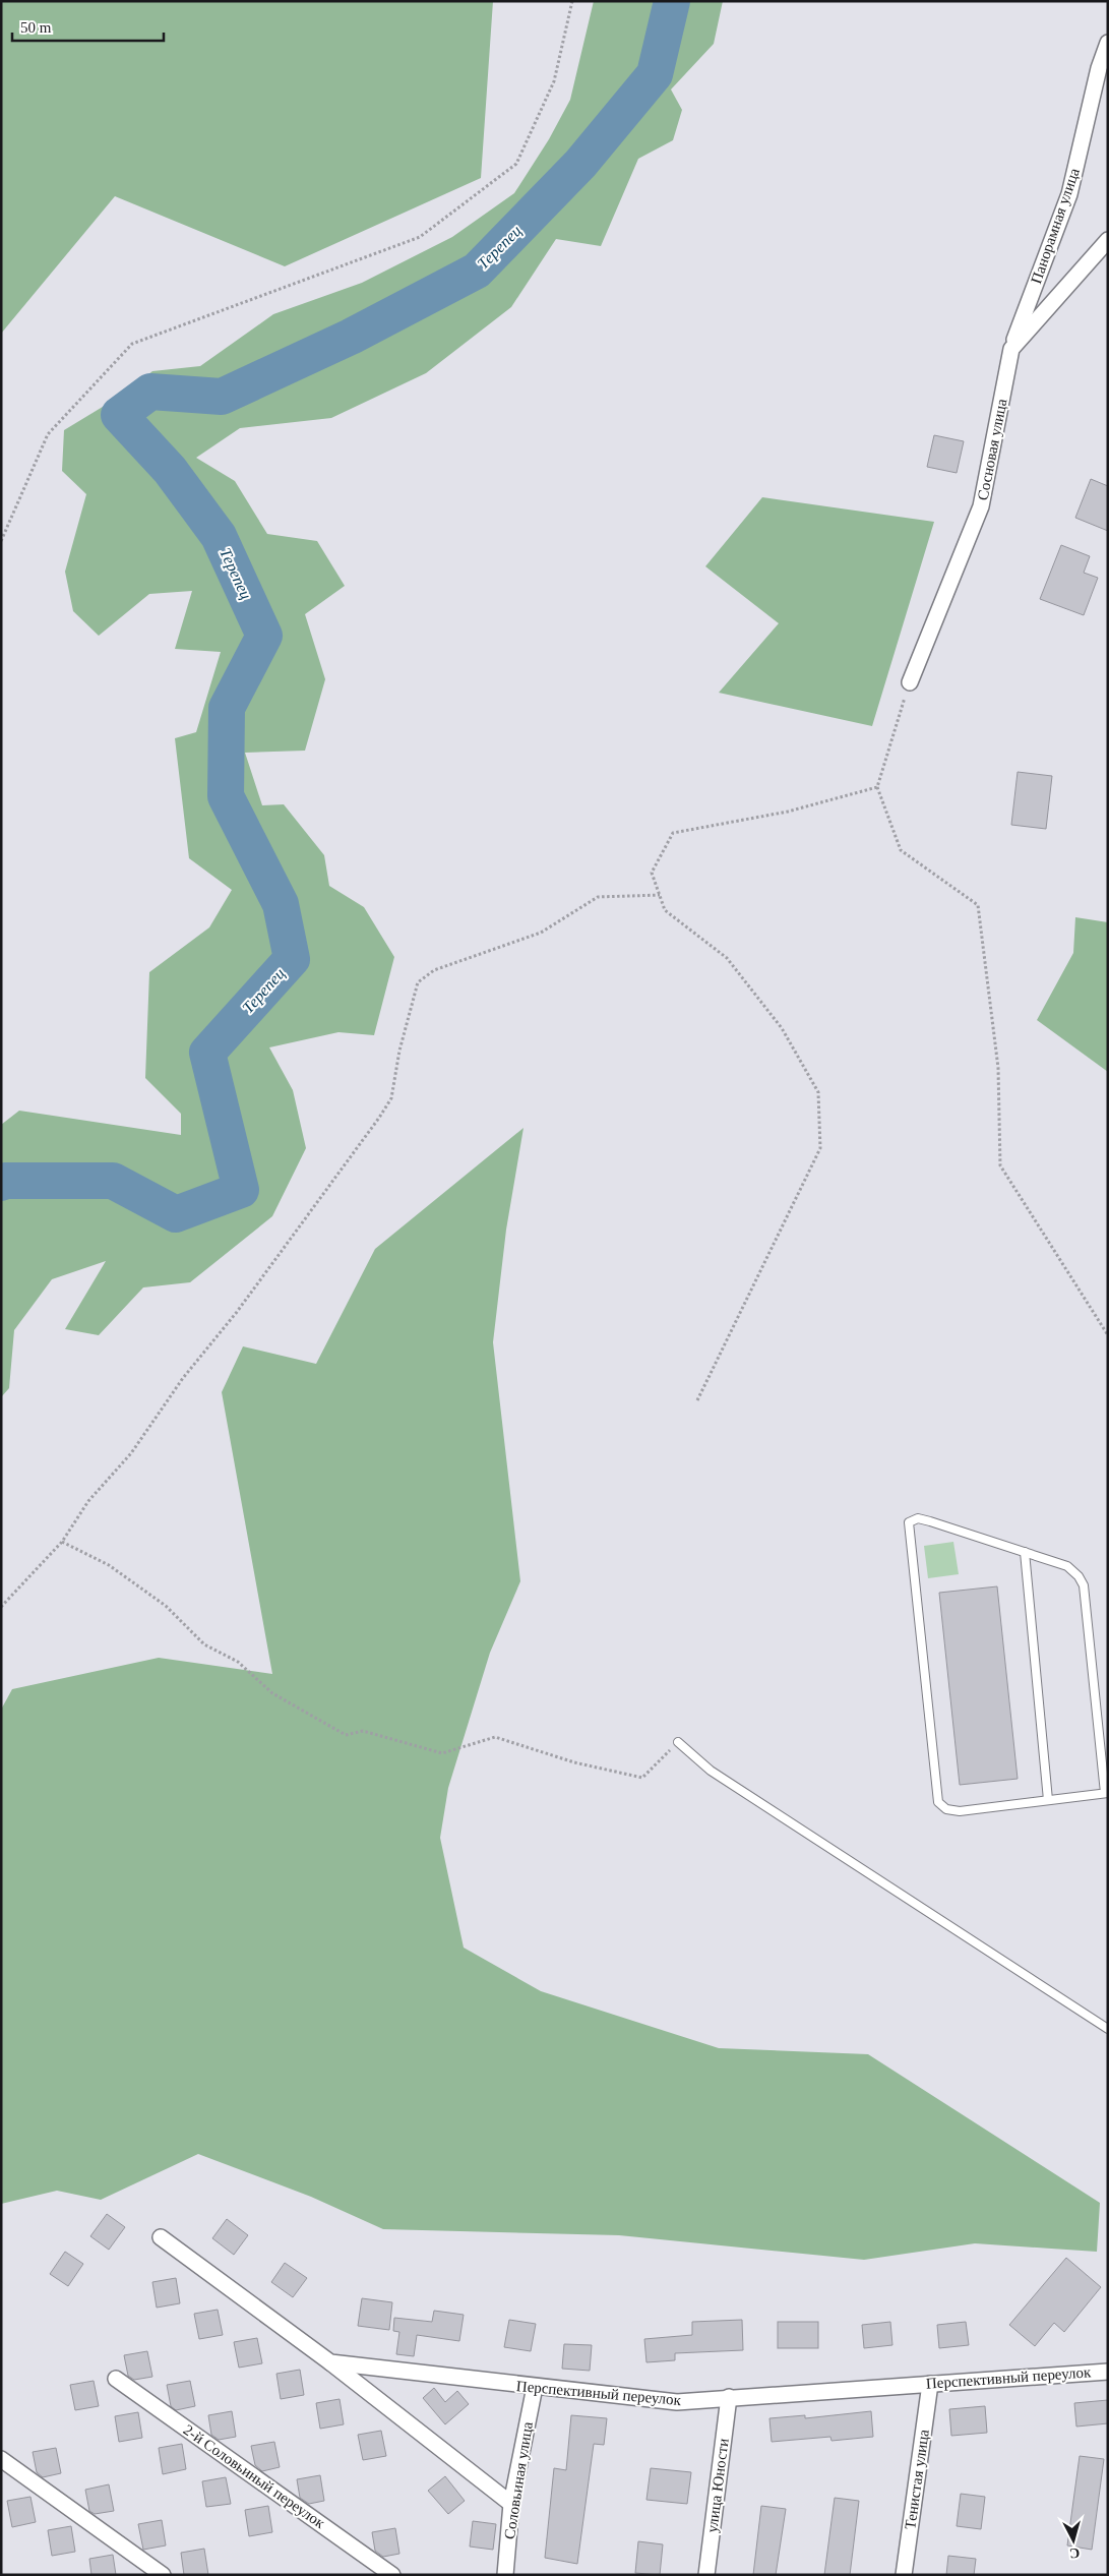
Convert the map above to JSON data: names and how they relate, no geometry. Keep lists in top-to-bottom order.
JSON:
{
  "streets": {
    "street": [
      "Панорамная улица",
      "Сосновая улица",
      "Перспективный переулок",
      "2-й Соловьиный переулок",
      "Тенистая улица",
      "Соловьиная улица",
      "улица Юности"
    ]
  },
  "crossings": [
    ["Панорамная улица", "Сосновая улица"],
    ["Перспективный переулок", "Тенистая улица"],
    ["Перспективный переулок", "Соловьиная улица"],
    ["Перспективный переулок", "улица Юности"]
  ],
  "water": ["Терепец"],
  "scale_bar": "50 m",
  "north": "bottom"
}
